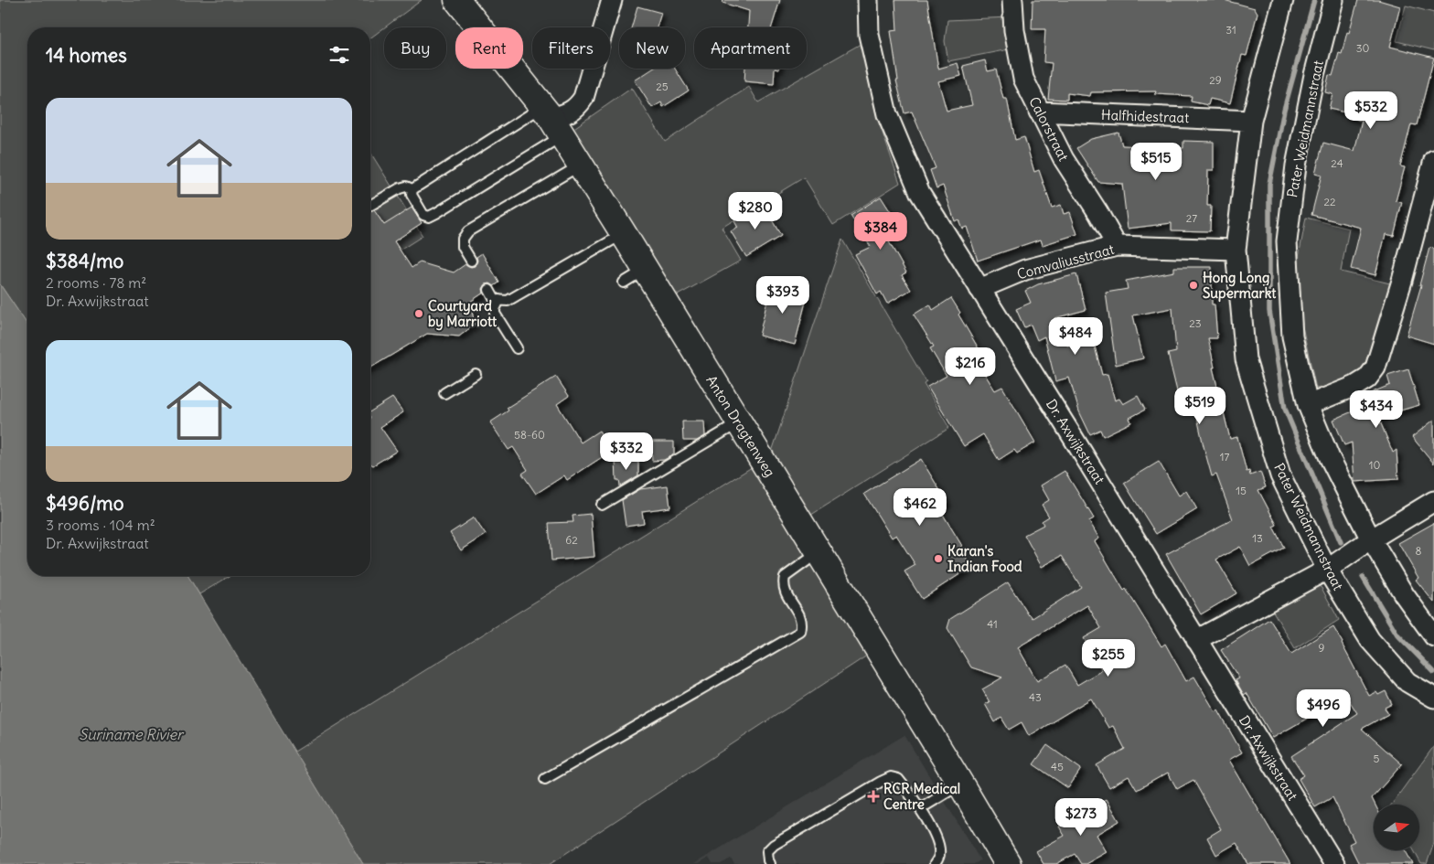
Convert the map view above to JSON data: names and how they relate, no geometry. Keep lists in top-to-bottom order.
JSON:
{
  "streets": {
    "main road": ["Anton Dragtenweg"],
    "street": [
      "Halfhidestraat",
      "Calorstraat",
      "Pater Weidmannstraat",
      "Comvaliusstraat",
      "Dr. Axwijkstraat"
    ]
  },
  "crossings": [
    ["Halfhidestraat", "Calorstraat"],
    ["Halfhidestraat", "Pater Weidmannstraat"],
    ["Calorstraat", "Comvaliusstraat"],
    ["Pater Weidmannstraat", "Comvaliusstraat"],
    ["Comvaliusstraat", "Dr. Axwijkstraat"]
  ],
  "water": ["Suriname Rivier"],
  "places": {
    "other": ["Hong Long Supermarkt", "Courtyard by Marriott", "Karan's Indian Food"],
    "health": ["RCR Medical Centre"]
  },
  "house_numbers": [
    "31",
    "30",
    "29",
    "25",
    "24",
    "22",
    "27",
    "23",
    "58-60",
    "17",
    "10",
    "15",
    "13",
    "62",
    "8",
    "41",
    "9",
    "43",
    "5",
    "45"
  ],
  "north": "right",
  "page": {
    "chip": [
      "Buy",
      "Rent",
      "Filters",
      "New",
      "Apartment"
    ],
    "heading": "14 homes",
    "list": [
      {
        "name": "$384/mo",
        "note": "2 rooms · 78 m² · Dr. Axwijkstraat"
      },
      {
        "name": "$496/mo",
        "note": "3 rooms · 104 m² · Dr. Axwijkstraat"
      }
    ],
    "price": [
      "$532",
      "$515",
      "$280",
      "$384",
      "$393",
      "$484",
      "$216",
      "$519",
      "$434",
      "$332",
      "$462",
      "$255",
      "$496",
      "$273"
    ]
  }
}
